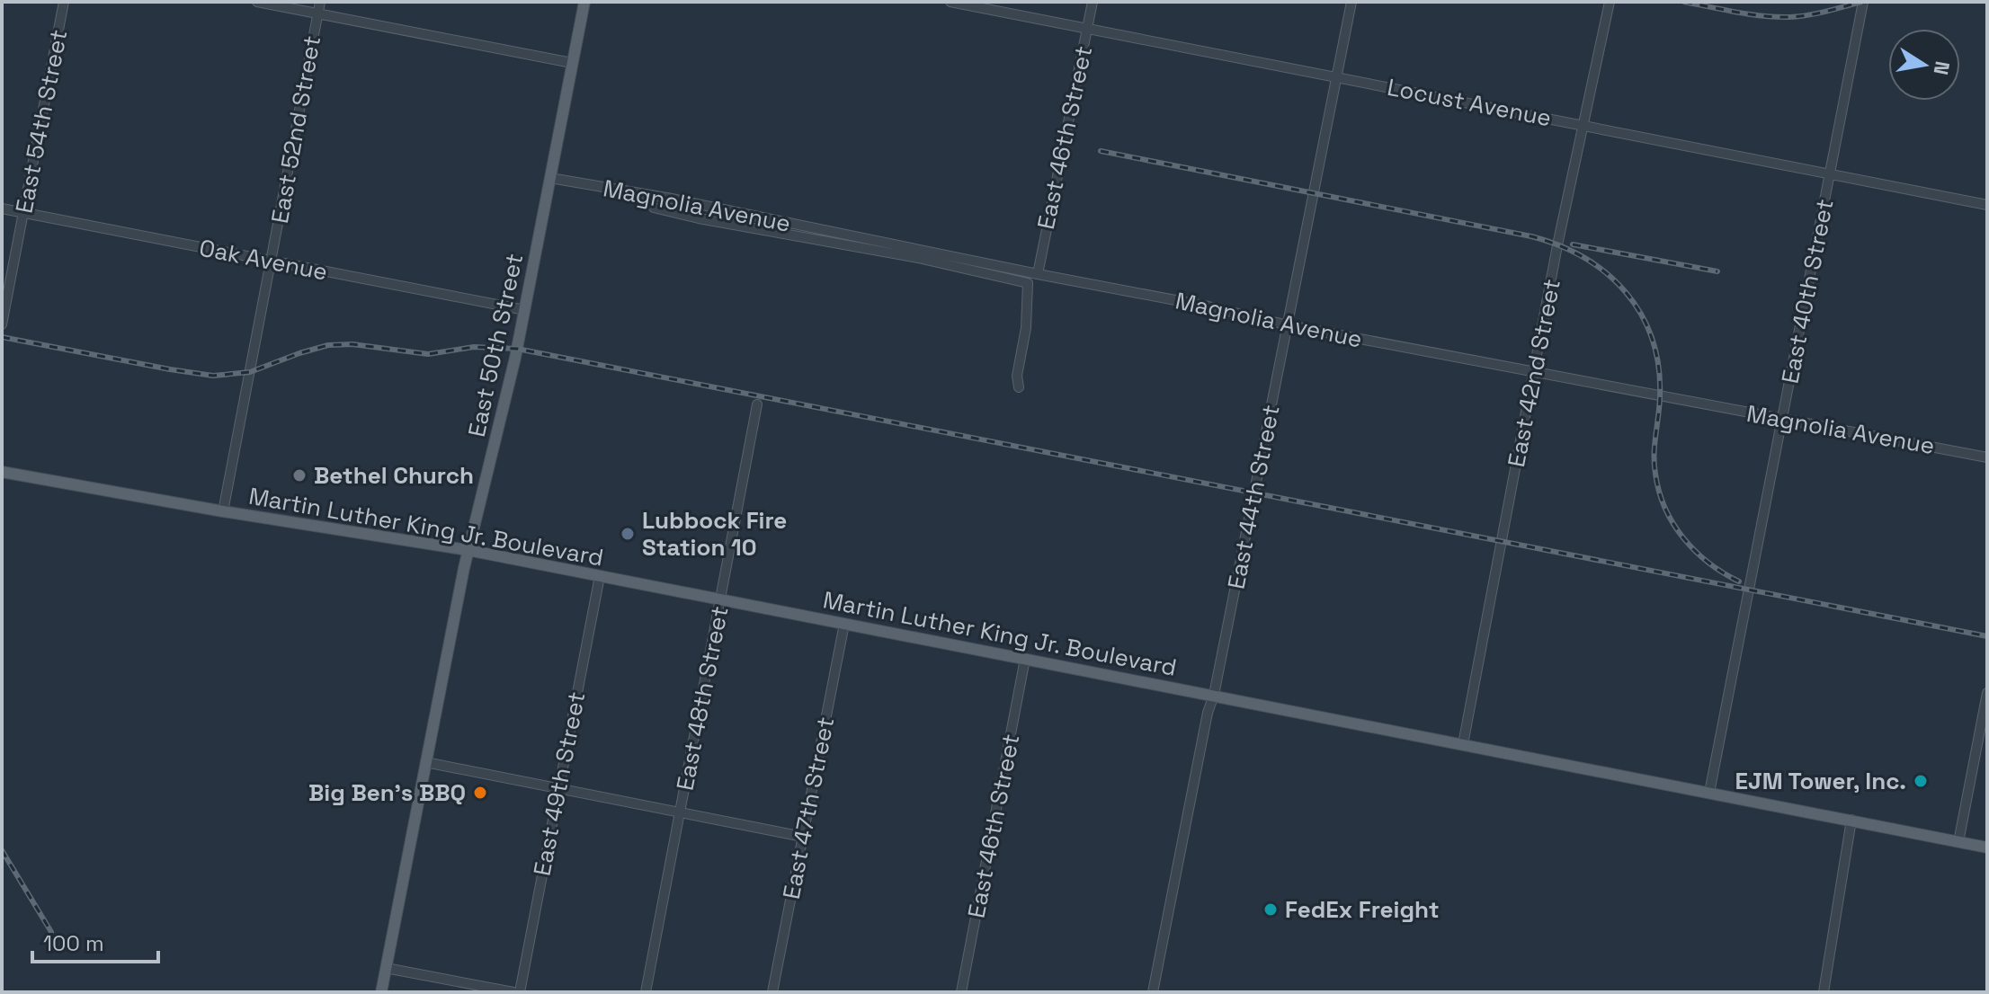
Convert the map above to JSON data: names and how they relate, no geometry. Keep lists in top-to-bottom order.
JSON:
{
  "streets": {
    "main road": ["East 50th Street", "Martin Luther King Jr. Boulevard"],
    "street": [
      "Locust Avenue",
      "East 54th Street",
      "East 52nd Street",
      "East 46th Street",
      "Magnolia Avenue",
      "Oak Avenue",
      "East 40th Street",
      "East 42nd Street",
      "East 44th Street",
      "East 48th Street",
      "East 49th Street",
      "East 47th Street"
    ]
  },
  "crossings": [
    ["Locust Avenue", "East 46th Street"],
    ["Locust Avenue", "East 40th Street"],
    ["Locust Avenue", "East 42nd Street"],
    ["Locust Avenue", "East 44th Street"],
    ["East 54th Street", "Oak Avenue"],
    ["East 52nd Street", "Oak Avenue"],
    ["East 52nd Street", "Martin Luther King Jr. Boulevard"],
    ["East 46th Street", "Magnolia Avenue"],
    ["East 46th Street", "Martin Luther King Jr. Boulevard"],
    ["Magnolia Avenue", "East 40th Street"],
    ["Magnolia Avenue", "East 50th Street"],
    ["Magnolia Avenue", "East 42nd Street"],
    ["Magnolia Avenue", "East 44th Street"],
    ["Oak Avenue", "East 50th Street"],
    ["East 40th Street", "Martin Luther King Jr. Boulevard"],
    ["East 50th Street", "Martin Luther King Jr. Boulevard"],
    ["East 42nd Street", "Martin Luther King Jr. Boulevard"],
    ["East 44th Street", "Martin Luther King Jr. Boulevard"],
    ["Martin Luther King Jr. Boulevard", "East 48th Street"],
    ["Martin Luther King Jr. Boulevard", "East 49th Street"],
    ["Martin Luther King Jr. Boulevard", "East 47th Street"]
  ],
  "places": [
    "Bethel Church",
    "Lubbock Fire Station 10",
    "EJM Tower, Inc.",
    "Big Ben's BBQ",
    "FedEx Freight"
  ],
  "scale_bar": "100 m",
  "north": "right"
}
